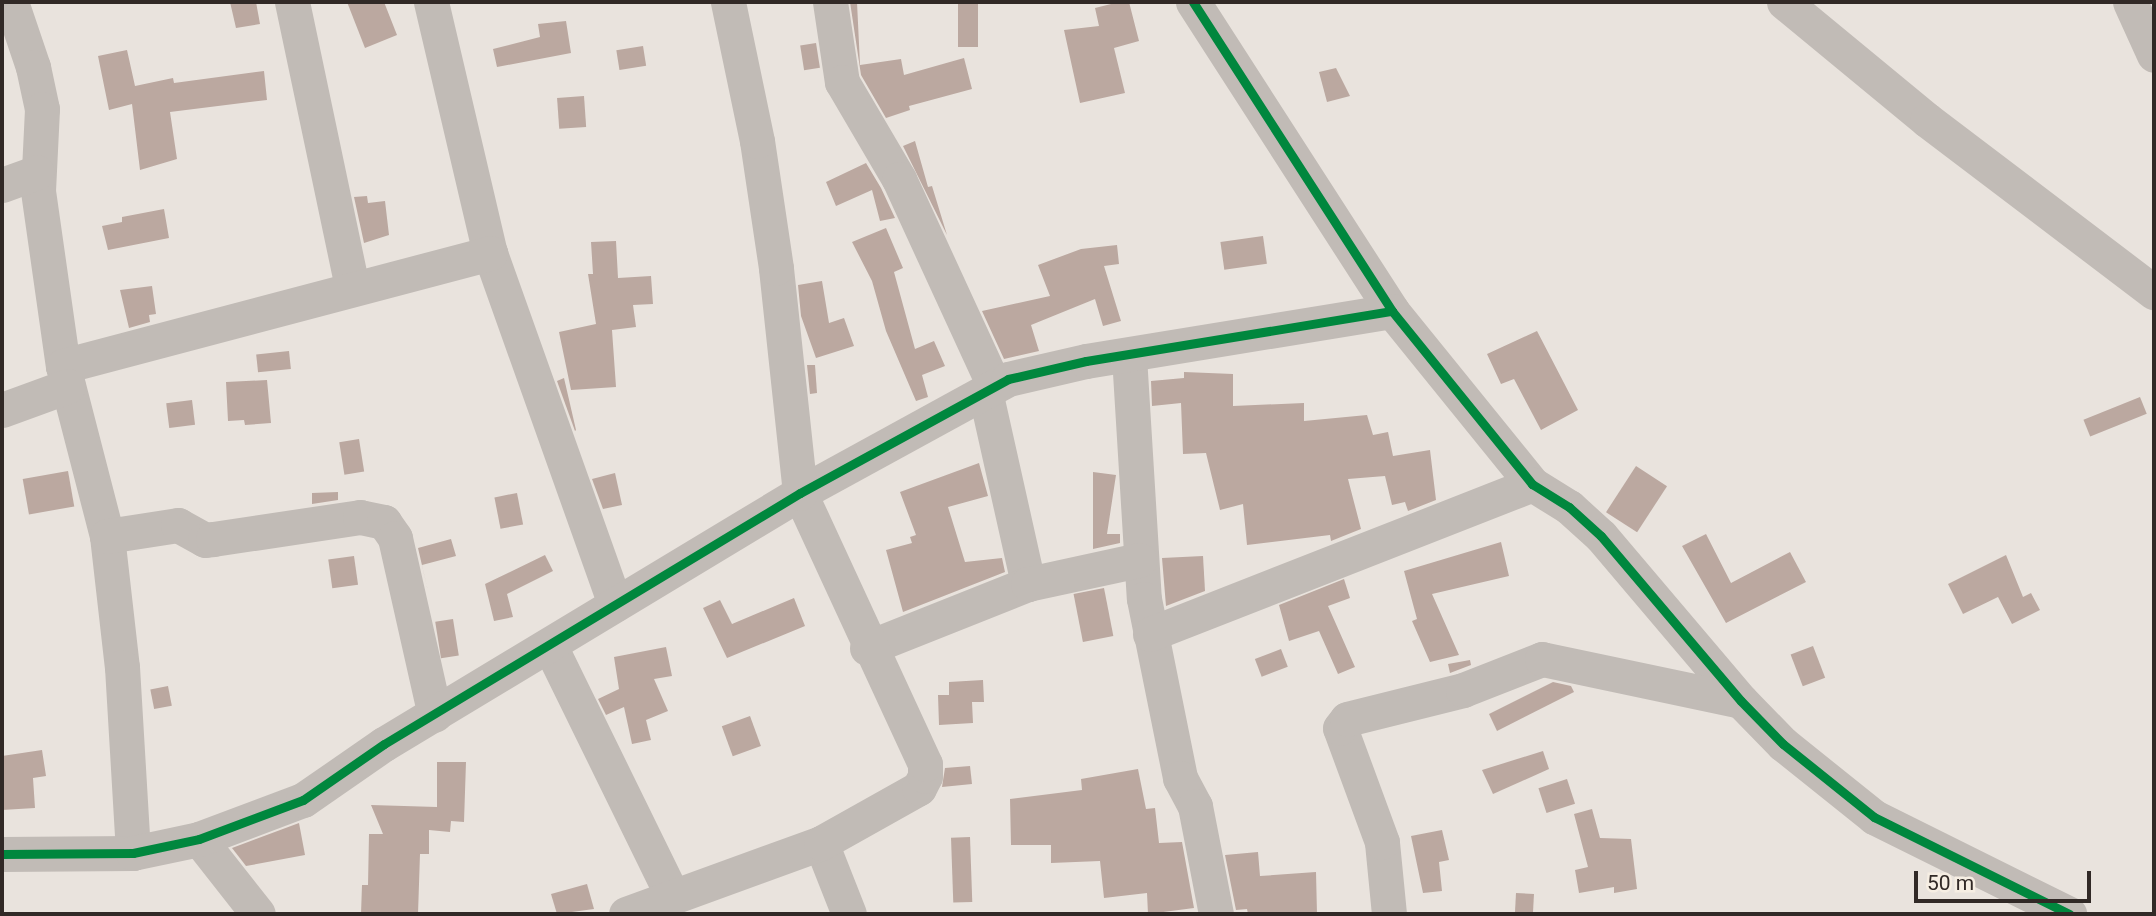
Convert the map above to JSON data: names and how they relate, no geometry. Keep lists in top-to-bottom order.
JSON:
{
  "scale_bar": "50 m"
}
